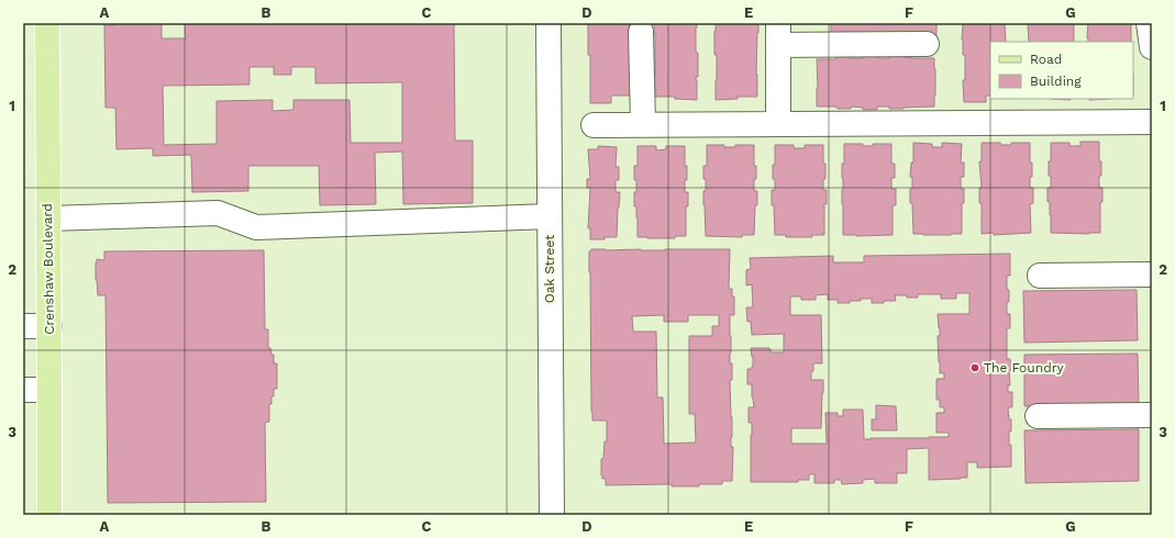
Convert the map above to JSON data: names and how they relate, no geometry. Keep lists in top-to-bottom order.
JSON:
{
  "streets": {
    "main road": ["Crenshaw Boulevard"],
    "street": ["Oak Street"]
  },
  "places": ["The Foundry"],
  "legend": ["Road", "Building"],
  "grid": {
    "columns": [
      "A",
      "B",
      "C",
      "D",
      "E",
      "F",
      "G"
    ],
    "rows": ["1", "2", "3"]
  }
}
